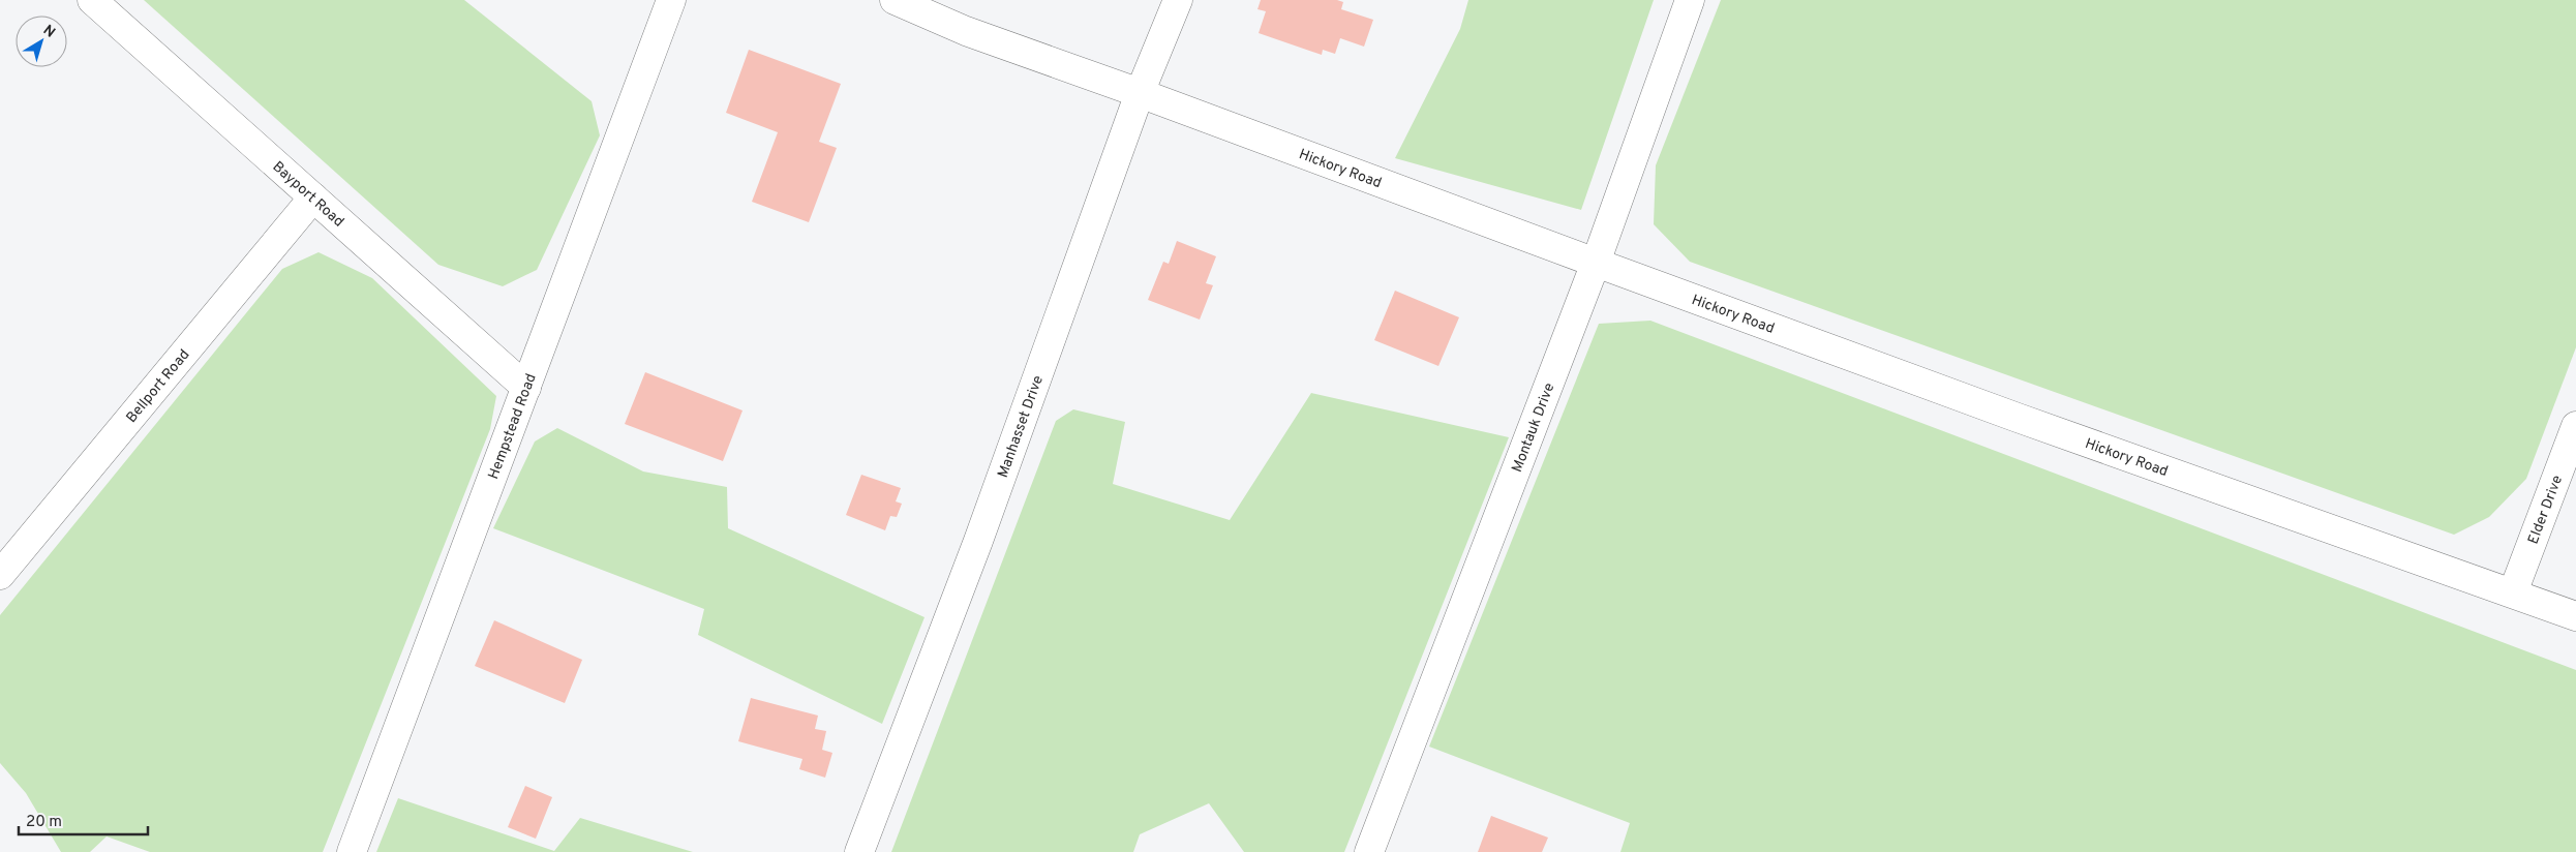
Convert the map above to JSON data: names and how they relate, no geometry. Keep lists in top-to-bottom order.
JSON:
{
  "streets": {
    "street": [
      "Hickory Road",
      "Bayport Road",
      "Bellport Road",
      "Hempstead Road",
      "Manhasset Drive",
      "Montauk Drive",
      "Elder Drive"
    ]
  },
  "crossings": [
    ["Hickory Road", "Manhasset Drive"],
    ["Hickory Road", "Montauk Drive"],
    ["Hickory Road", "Elder Drive"],
    ["Bayport Road", "Bellport Road"],
    ["Bayport Road", "Hempstead Road"]
  ],
  "scale_bar": "20 m",
  "north": "top right"
}
